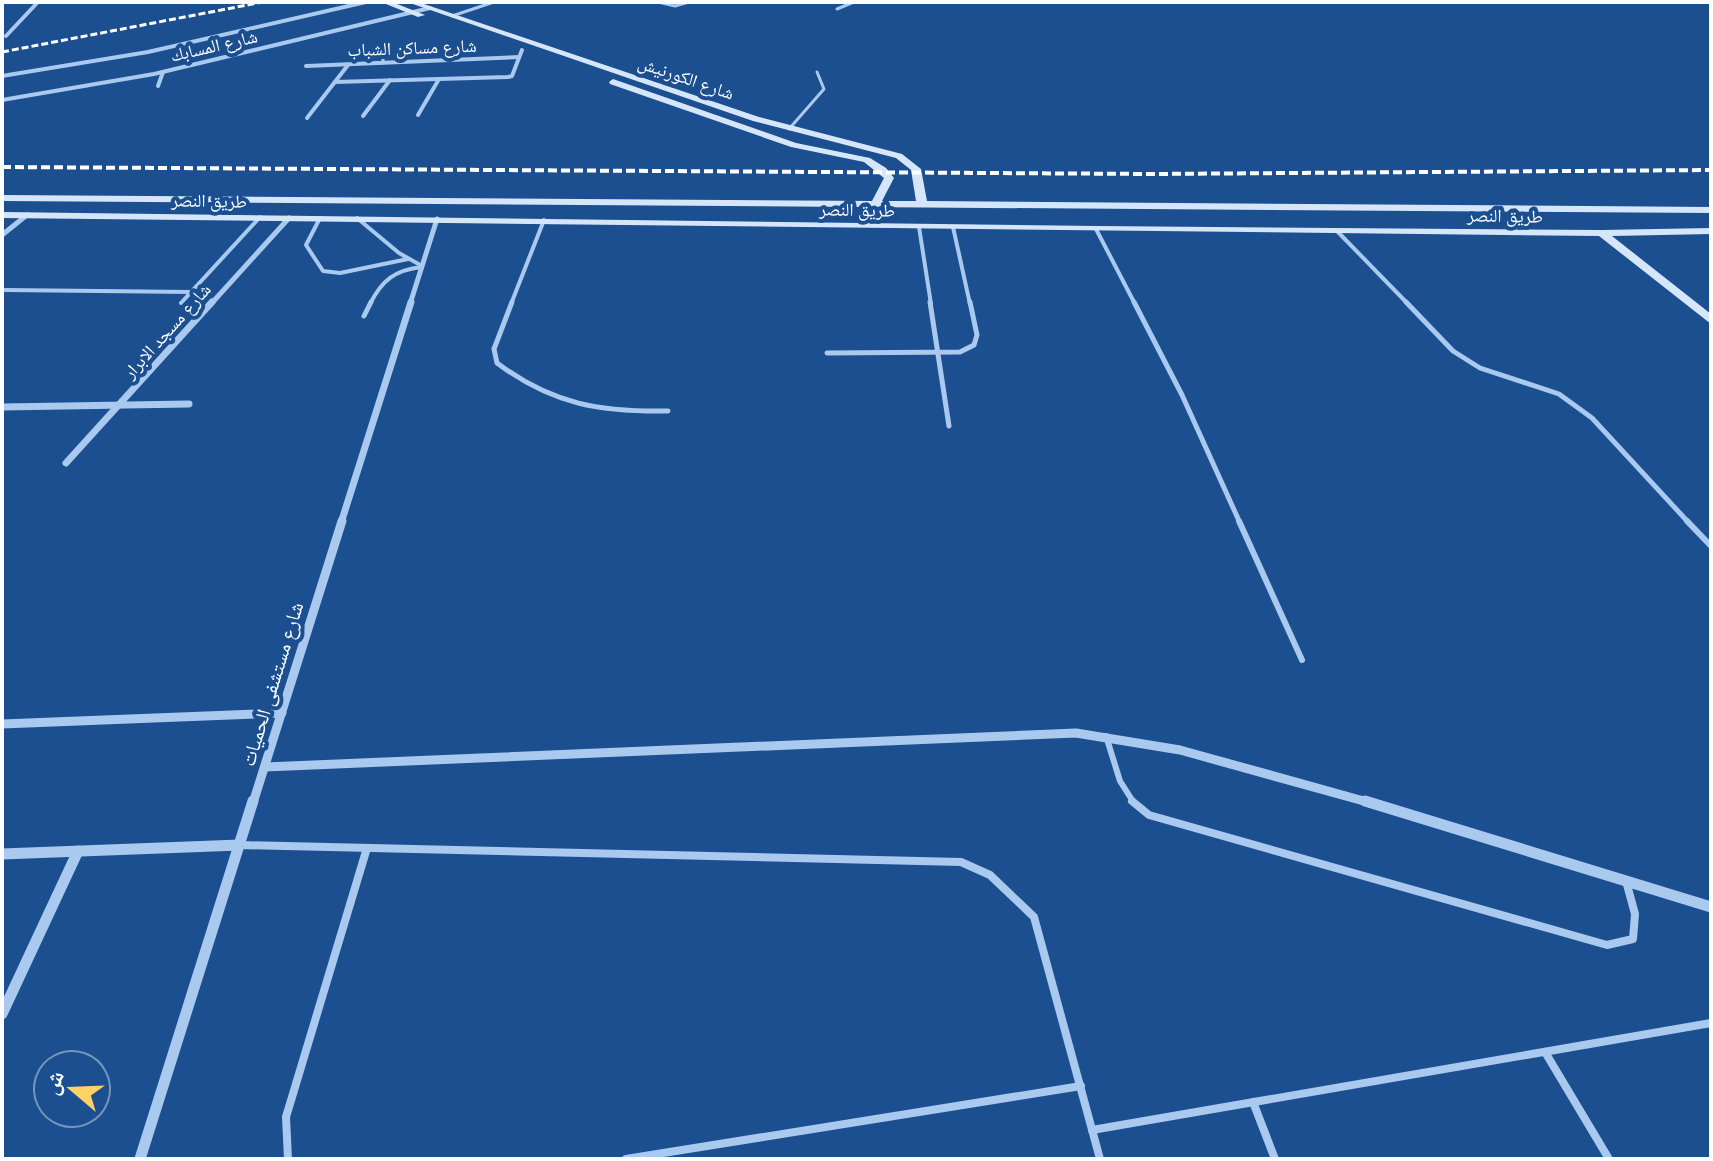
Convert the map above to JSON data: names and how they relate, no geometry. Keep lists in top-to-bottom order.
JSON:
{
  "streets": {
    "main road": ["شارع الكورنيش", "طريق النصر"],
    "street": [
      "شارع المسابك",
      "شارع مساكن الشباب",
      "شارع مسجد الابرار",
      "شارع مستشفى الحميات"
    ]
  },
  "crossings": [
    ["شارع المسابك", "شارع الكورنيش"],
    ["شارع مساكن الشباب", "شارع الكورنيش"],
    ["شارع الكورنيش", "طريق النصر"],
    ["طريق النصر", "شارع مسجد الابرار"],
    ["طريق النصر", "شارع مستشفى الحميات"]
  ],
  "north": "left"
}
